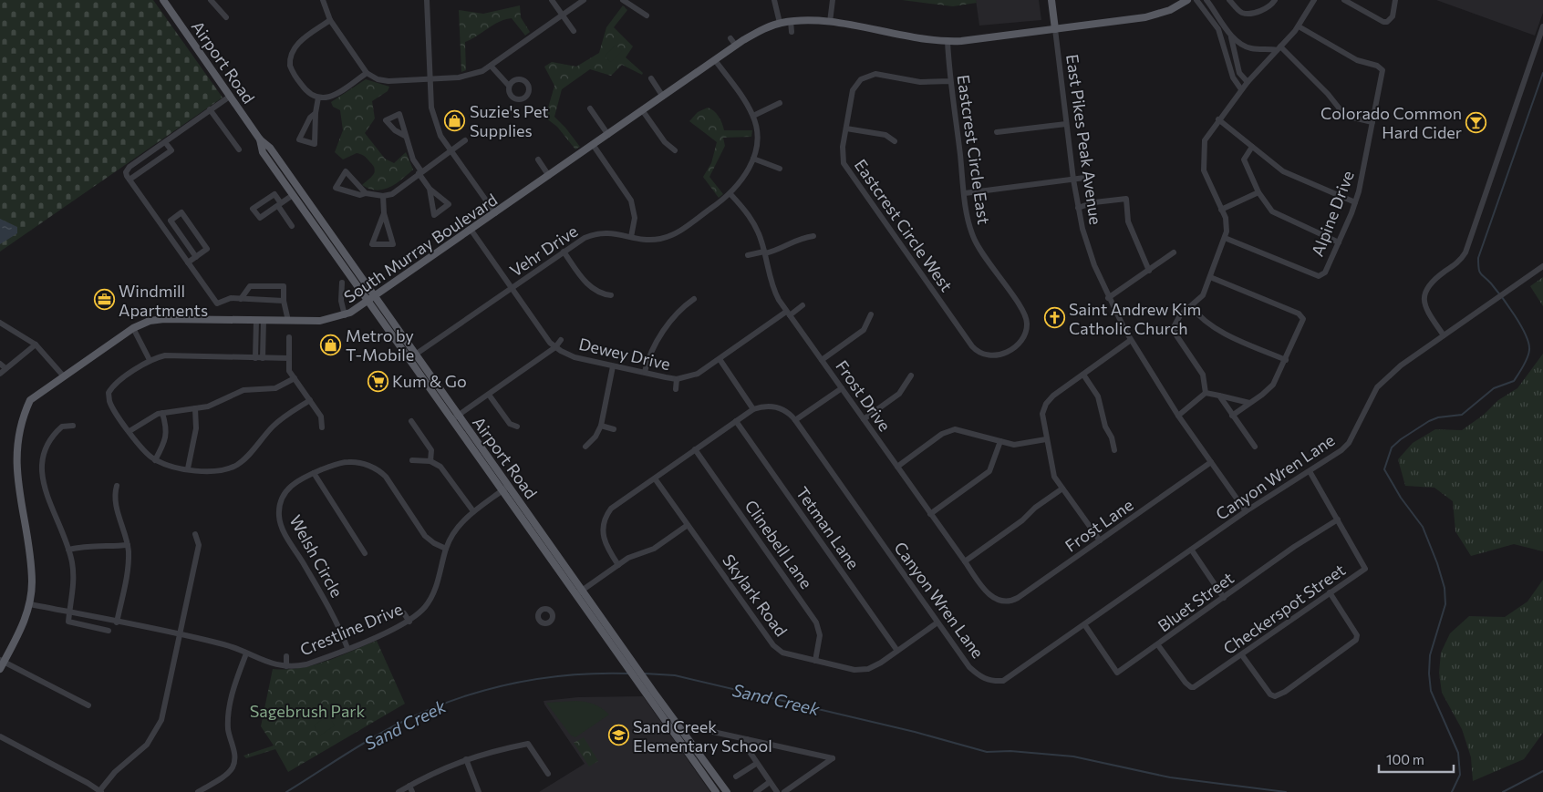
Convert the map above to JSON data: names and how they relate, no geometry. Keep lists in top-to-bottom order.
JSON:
{
  "streets": {
    "main road": ["Airport Road", "East Pikes Peak Avenue", "South Murray Boulevard"],
    "street": [
      "Eastcrest Circle East",
      "Alpine Drive",
      "Eastcrest Circle West",
      "Vehr Drive",
      "Dewey Drive",
      "Frost Drive",
      "Canyon Wren Lane",
      "Frost Lane",
      "Tetman Lane",
      "Clinebell Lane",
      "Welsh Circle",
      "Skylark Road",
      "Bluet Street",
      "Checkerspot Street",
      "Crestline Drive"
    ]
  },
  "crossings": [
    ["Airport Road", "South Murray Boulevard"],
    ["Airport Road", "Vehr Drive"],
    ["Airport Road", "Crestline Drive"],
    ["East Pikes Peak Avenue", "South Murray Boulevard"],
    ["East Pikes Peak Avenue", "Canyon Wren Lane"],
    ["East Pikes Peak Avenue", "Frost Lane"],
    ["Eastcrest Circle East", "Eastcrest Circle West"],
    ["Eastcrest Circle East", "South Murray Boulevard"],
    ["South Murray Boulevard", "Vehr Drive"],
    ["South Murray Boulevard", "Dewey Drive"],
    ["Vehr Drive", "Dewey Drive"],
    ["Vehr Drive", "Frost Drive"],
    ["Dewey Drive", "Frost Drive"],
    ["Frost Drive", "Frost Lane"],
    ["Canyon Wren Lane", "Tetman Lane"],
    ["Canyon Wren Lane", "Clinebell Lane"],
    ["Canyon Wren Lane", "Skylark Road"],
    ["Canyon Wren Lane", "Bluet Street"],
    ["Canyon Wren Lane", "Checkerspot Street"],
    ["Tetman Lane", "Skylark Road"],
    ["Clinebell Lane", "Skylark Road"],
    ["Welsh Circle", "Crestline Drive"],
    ["Bluet Street", "Checkerspot Street"]
  ],
  "water": ["Sand Creek"],
  "parks": ["Sagebrush Park"],
  "places": {
    "shop": ["Suzie's Pet Supplies", "Metro by T-Mobile"],
    "bar": ["Colorado Common Hard Cider"],
    "office": ["Windmill Apartments"],
    "church": ["Saint Andrew Kim Catholic Church"],
    "supermarket": ["Kum & Go"],
    "school or university": ["Sand Creek Elementary School"]
  },
  "scale_bar": "100 m"
}
